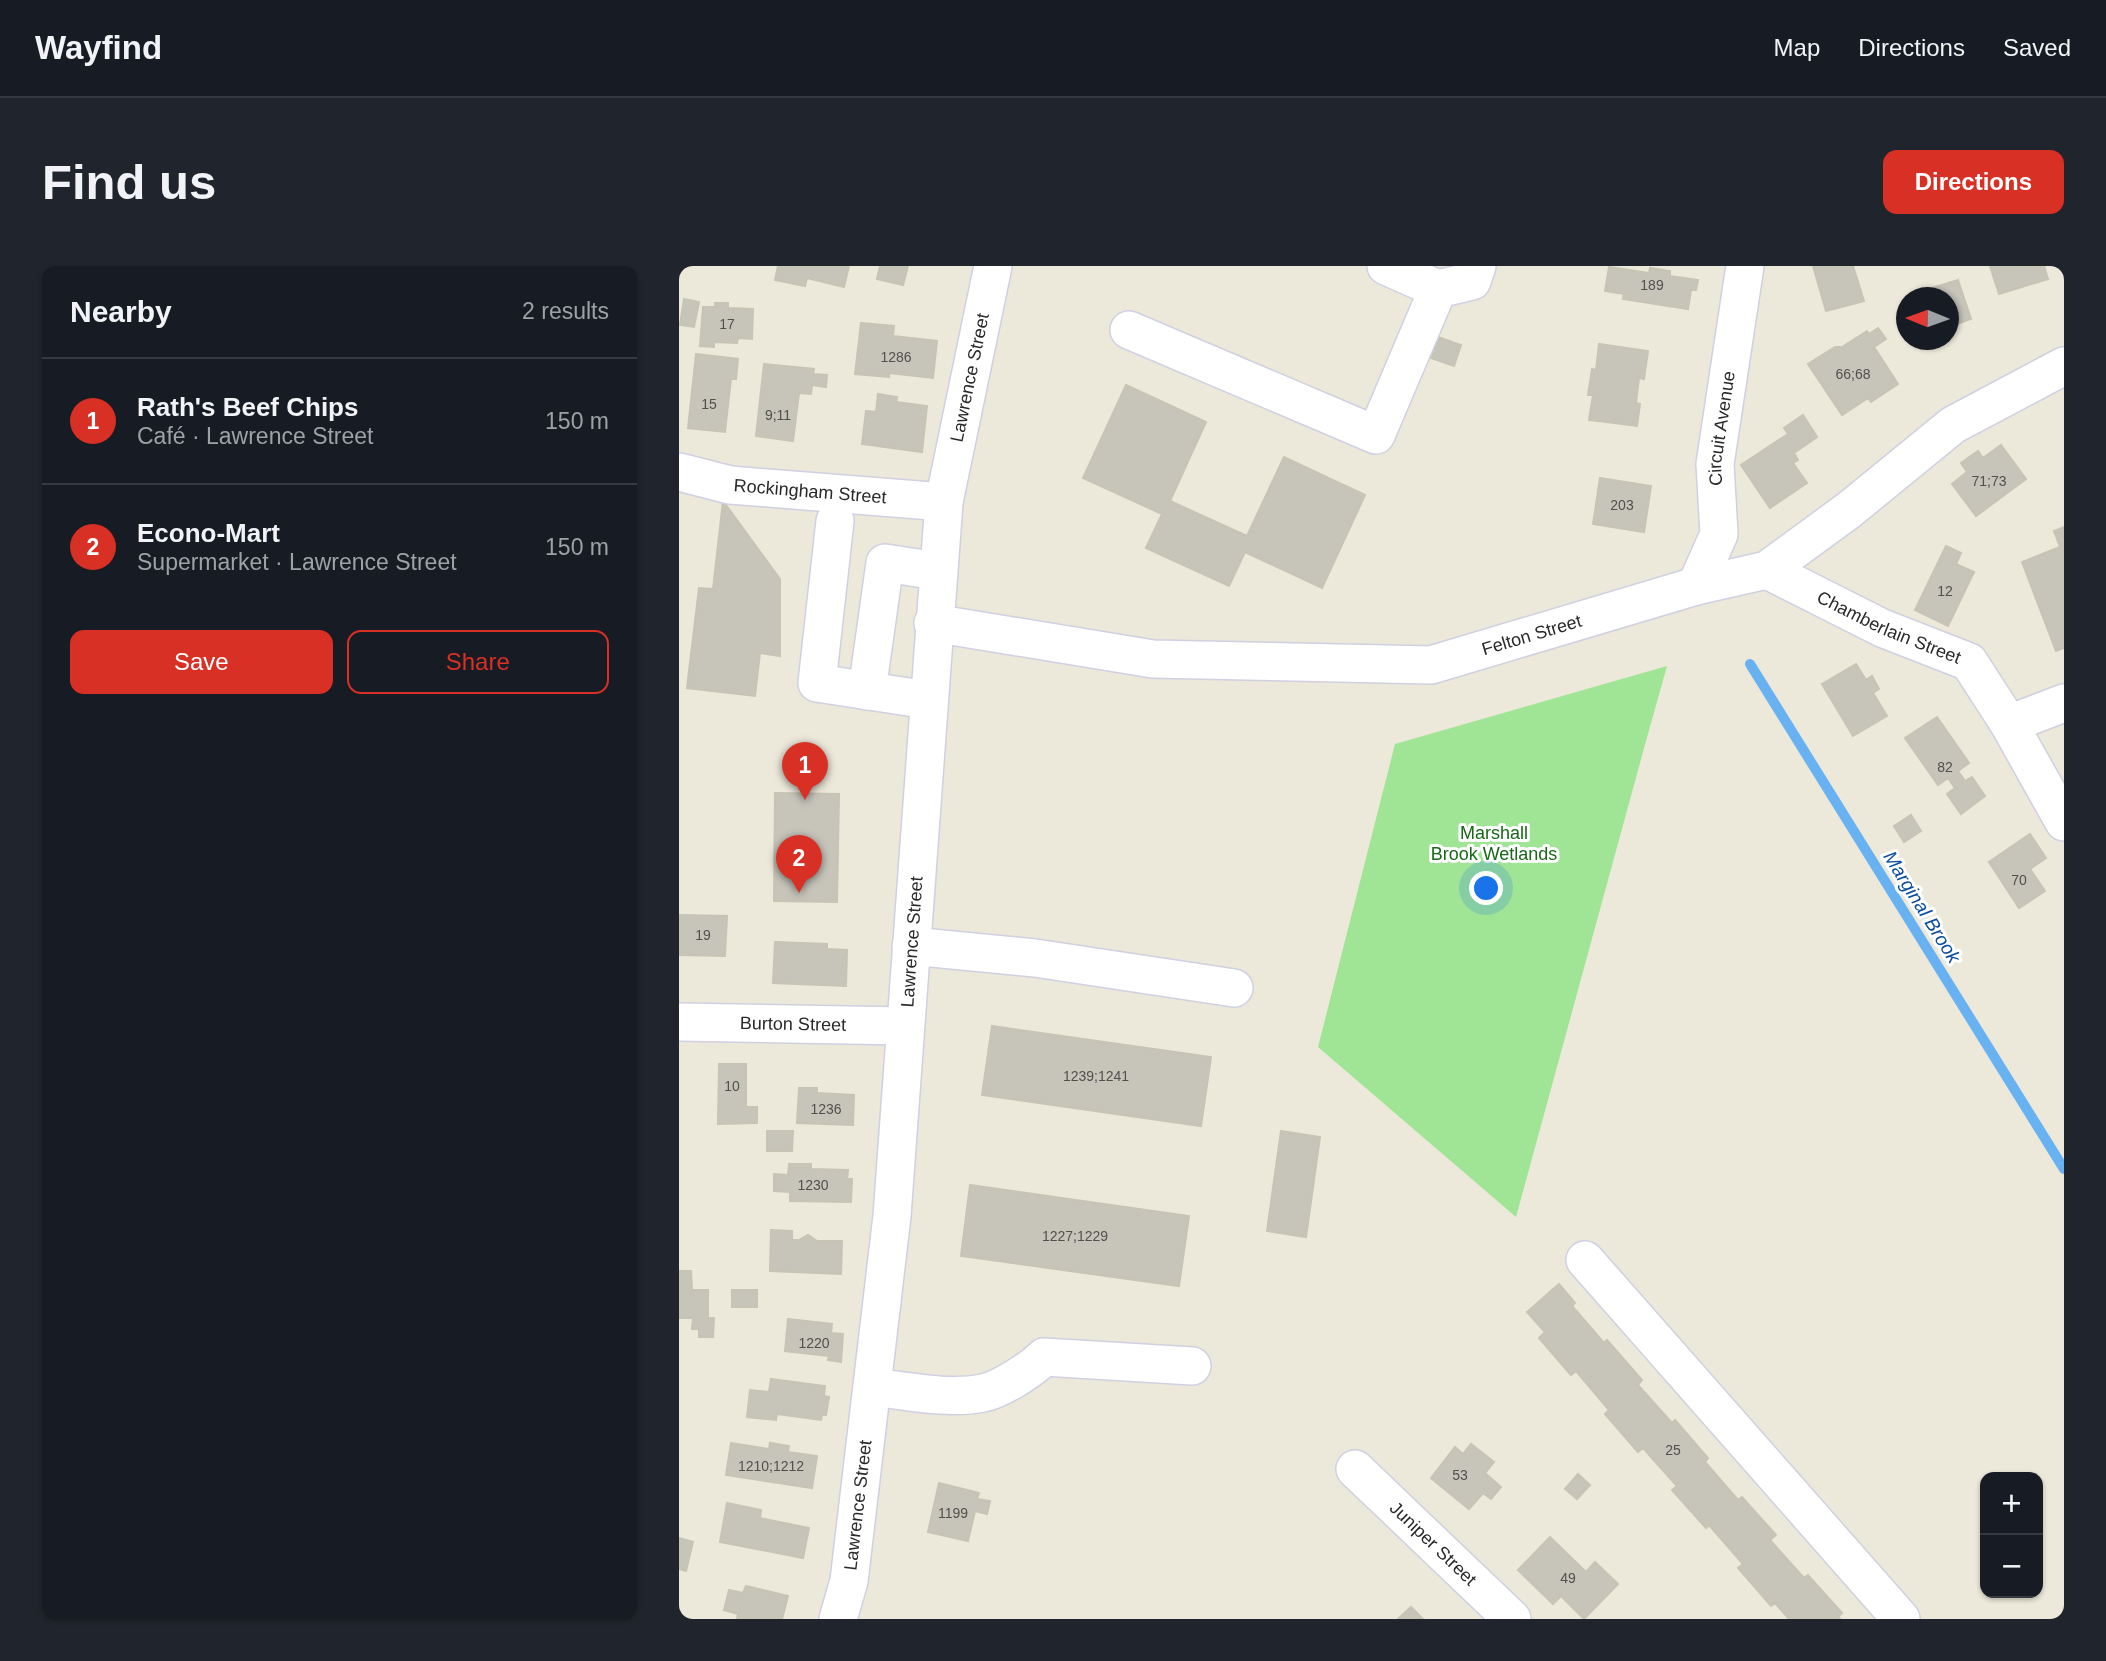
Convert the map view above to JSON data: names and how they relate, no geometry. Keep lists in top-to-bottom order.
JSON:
{
  "streets": {
    "street": [
      "Lawrence Street",
      "Circuit Avenue",
      "Rockingham Street",
      "Chamberlain Street",
      "Felton Street",
      "Burton Street",
      "Juniper Street"
    ]
  },
  "crossings": [
    ["Lawrence Street", "Rockingham Street"],
    ["Lawrence Street", "Felton Street"],
    ["Lawrence Street", "Burton Street"],
    ["Circuit Avenue", "Felton Street"],
    ["Chamberlain Street", "Felton Street"]
  ],
  "water": ["Marginal Brook"],
  "parks": ["Marshall Brook Wetlands"],
  "house_numbers": [
    "189",
    "17",
    "1286",
    "66;68",
    "15",
    "9;11",
    "71;73",
    "203",
    "12",
    "82",
    "70",
    "19",
    "1239;1241",
    "10",
    "1236",
    "1230",
    "1227;1229",
    "1220",
    "25",
    "1210;1212",
    "53",
    "1199",
    "49"
  ],
  "north": "left",
  "page": {
    "header": "Wayfind",
    "nav": ["Map", "Directions", "Saved"],
    "buttons": [
      "Directions",
      ["Save", "Share"]
    ],
    "title": "Find us",
    "heading": ["Nearby", "2 results"],
    "list": [
      {
        "mark": "1",
        "name": "Rath's Beef Chips",
        "note": "Café · Lawrence Street",
        "value": "150 m"
      },
      {
        "mark": "2",
        "name": "Econo-Mart",
        "note": "Supermarket · Lawrence Street",
        "value": "150 m"
      }
    ],
    "pins": ["1", "2"],
    "map_buttons": ["+", "−"]
  }
}
